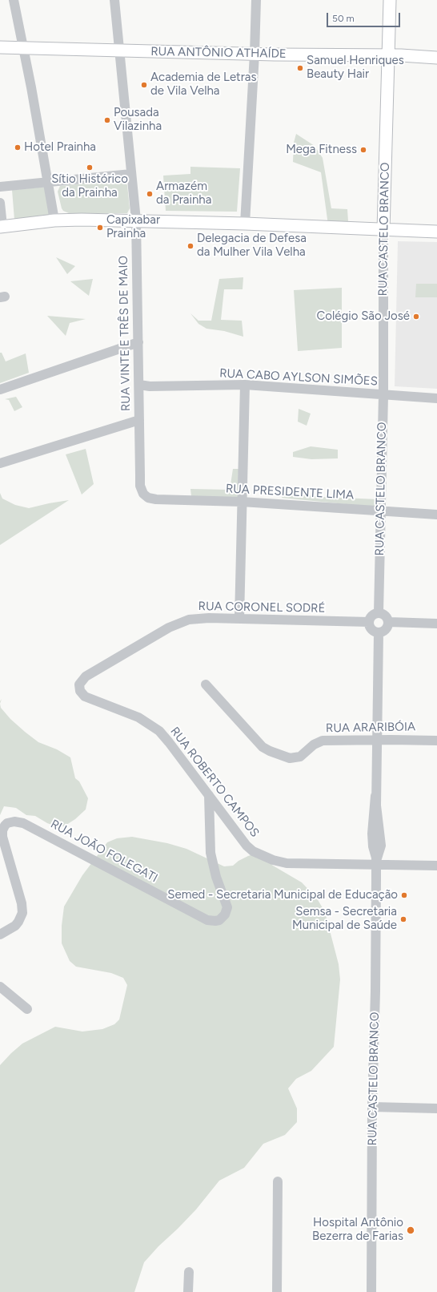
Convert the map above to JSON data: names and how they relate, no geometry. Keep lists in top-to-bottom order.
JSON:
{
  "streets": {
    "main road": ["RUA ANTÔNIO ATHAÍDE", "RUA CASTELO BRANCO"],
    "street": [
      "RUA VINTE E TRÊS DE MAIO",
      "RUA CABO AYLSON SIMÕES",
      "RUA PRESIDENTE LIMA",
      "RUA CORONEL SODRÉ",
      "RUA ARARIBÓIA",
      "RUA ROBERTO CAMPOS",
      "RUA JOÃO FOLEGATI"
    ]
  },
  "crossings": [
    ["RUA ANTÔNIO ATHAÍDE", "RUA CASTELO BRANCO"],
    ["RUA ANTÔNIO ATHAÍDE", "RUA VINTE E TRÊS DE MAIO"],
    ["RUA CASTELO BRANCO", "RUA CABO AYLSON SIMÕES"],
    ["RUA CASTELO BRANCO", "RUA PRESIDENTE LIMA"],
    ["RUA CASTELO BRANCO", "RUA CORONEL SODRÉ"],
    ["RUA CASTELO BRANCO", "RUA ARARIBÓIA"],
    ["RUA CASTELO BRANCO", "RUA ROBERTO CAMPOS"],
    ["RUA VINTE E TRÊS DE MAIO", "RUA CABO AYLSON SIMÕES"],
    ["RUA VINTE E TRÊS DE MAIO", "RUA PRESIDENTE LIMA"],
    ["RUA CORONEL SODRÉ", "RUA ROBERTO CAMPOS"],
    ["RUA ROBERTO CAMPOS", "RUA JOÃO FOLEGATI"]
  ],
  "places": [
    "Samuel Henriques Beauty Hair",
    "Academia de Letras de Vila Velha",
    "Pousada Vilazinha",
    "Hotel Prainha",
    "Mega Fitness",
    "Sítio Histórico da Prainha",
    "Armazém da Prainha",
    "Capixabar Prainha",
    "Delegacia de Defesa da Mulher Vila Velha",
    "Colégio São José",
    "Semed - Secretaria Municipal de Educação",
    "Semsa - Secretaria Municipal de Saúde",
    "Hospital Antônio Bezerra de Farias"
  ],
  "scale_bar": "50 m"
}
